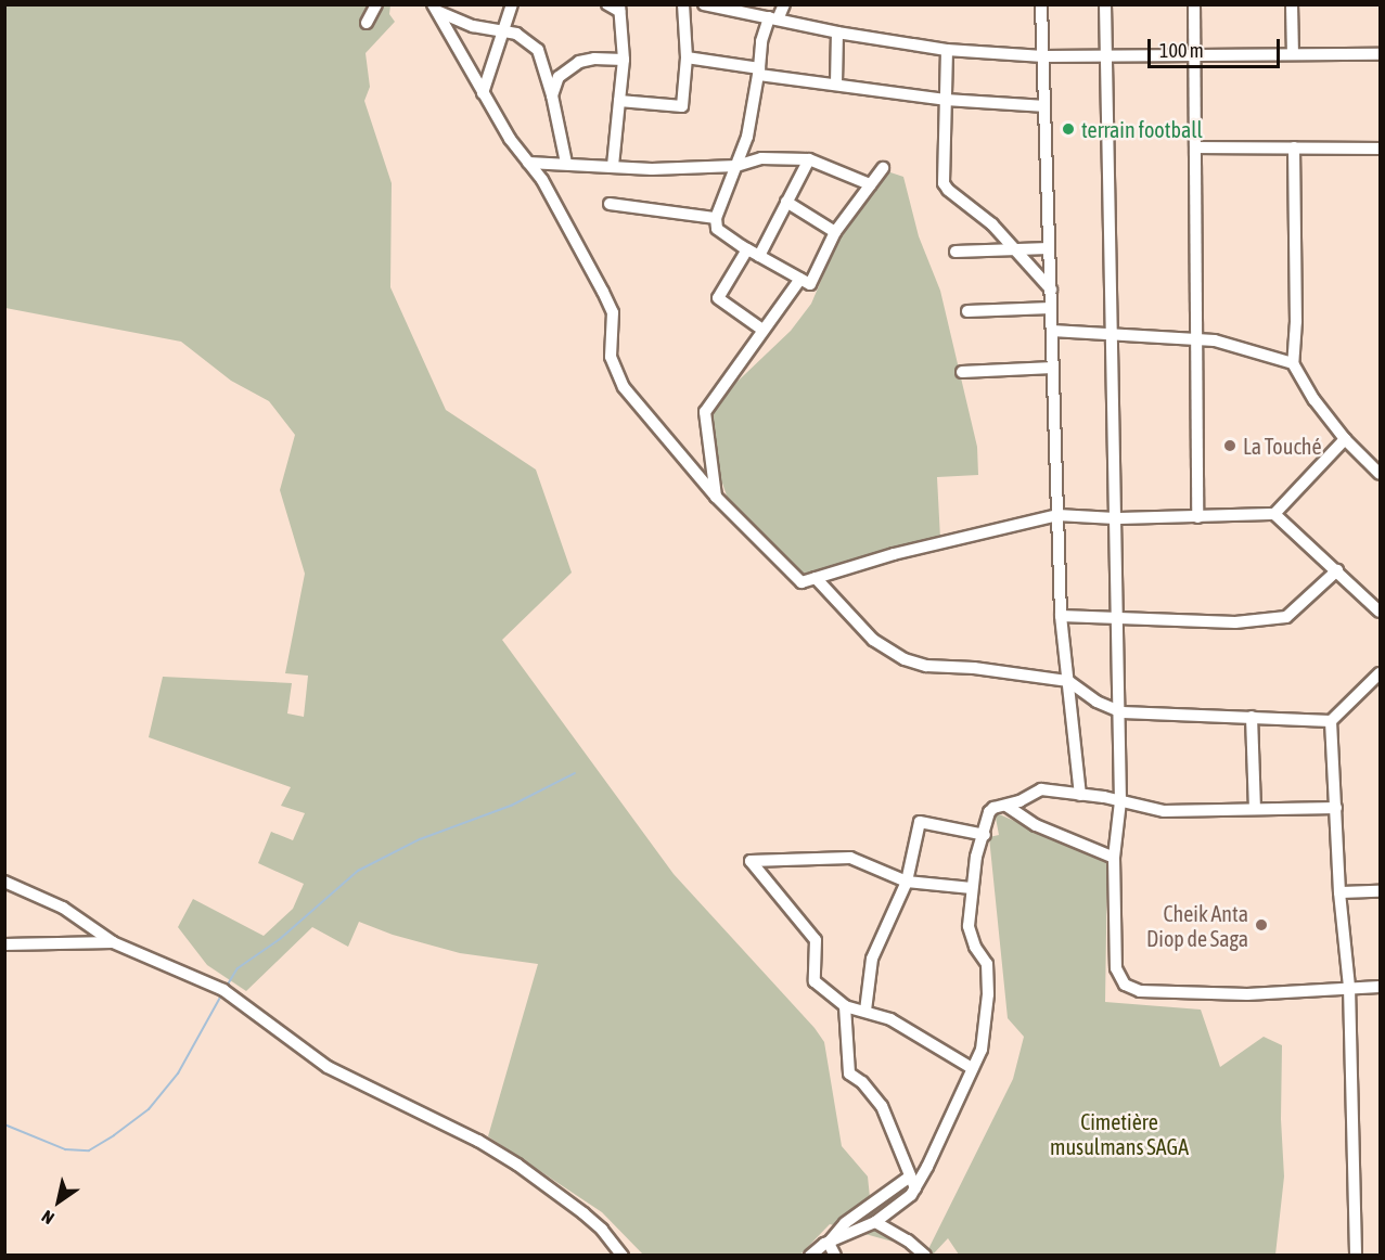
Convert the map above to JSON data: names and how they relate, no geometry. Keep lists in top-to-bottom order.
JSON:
{
  "parks": ["Cimetière musulmans SAGA"],
  "places": ["terrain football", "La Touché", "Cheik Anta Diop de Saga"],
  "scale_bar": "100 m",
  "north": "bottom left"
}
